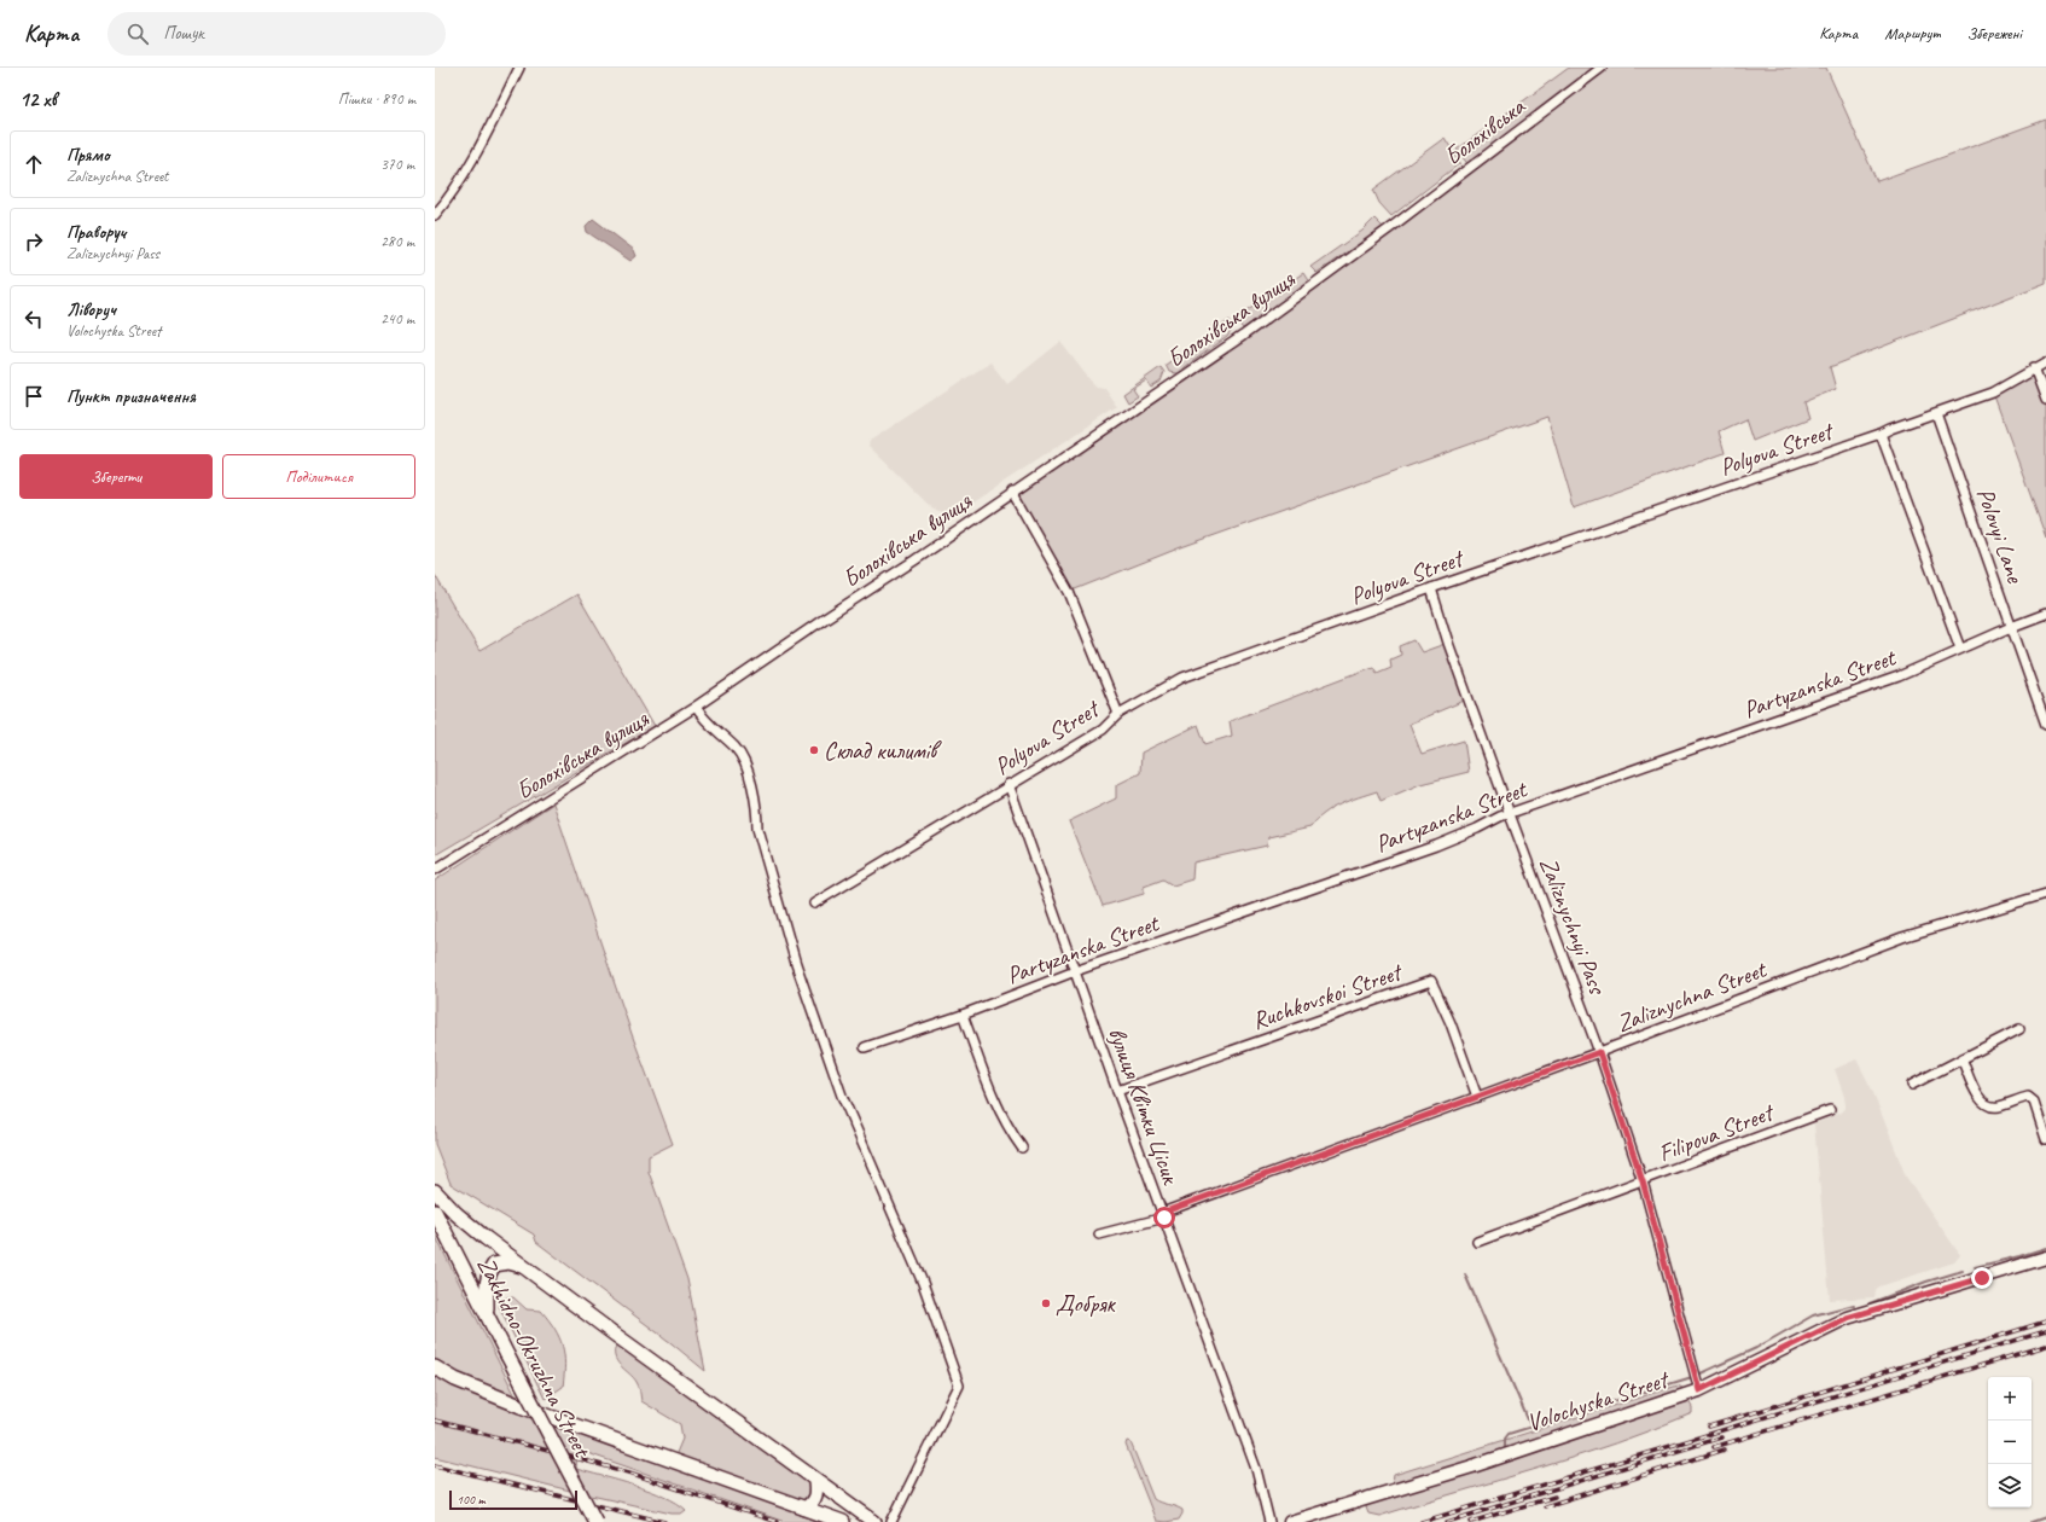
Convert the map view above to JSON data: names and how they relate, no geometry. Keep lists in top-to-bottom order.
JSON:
{
  "streets": {
    "main road": ["Zakhidno-Okruzhna Street", "Volochyska Street"],
    "street": [
      "Болохівська",
      "Болохівська вулиця",
      "Polyova Street",
      "Polovyi Lane",
      "Partyzanska Street",
      "Zaliznychnyi Pass",
      "Ruchkovskoi Street",
      "Zaliznychna Street",
      "вулиця Квітки Цісик",
      "Filipova Street"
    ]
  },
  "crossings": [
    ["Болохівська", "Болохівська вулиця"],
    ["Polyova Street", "Polovyi Lane"],
    ["Polyova Street", "Zaliznychnyi Pass"],
    ["Polyova Street", "вулиця Квітки Цісик"],
    ["Polovyi Lane", "Partyzanska Street"],
    ["Partyzanska Street", "Zaliznychnyi Pass"],
    ["Partyzanska Street", "вулиця Квітки Цісик"],
    ["Zaliznychnyi Pass", "Zaliznychna Street"],
    ["Zaliznychnyi Pass", "Filipova Street"],
    ["Zaliznychnyi Pass", "Volochyska Street"],
    ["Ruchkovskoi Street", "Zaliznychna Street"],
    ["Ruchkovskoi Street", "вулиця Квітки Цісик"],
    ["Zaliznychna Street", "вулиця Квітки Цісик"]
  ],
  "places": ["Склад килимів", "Добряк"],
  "scale_bar": "100 m",
  "page": {
    "header": "Карта",
    "search": "Пошук",
    "nav": ["Карта", "Маршрут", "Збережені"],
    "heading": ["12 хв", "Пішки · 890 m"],
    "list": [
      ["Прямо", "Zaliznychna Street", "370 m"],
      ["Праворуч", "Zaliznychnyi Pass", "280 m"],
      ["Ліворуч", "Volochyska Street", "240 m"],
      "Пункт призначення"
    ],
    "buttons": ["Зберегти", "Поділитися"],
    "map_buttons": ["+", "−"],
    "scale": "100 m"
  }
}
